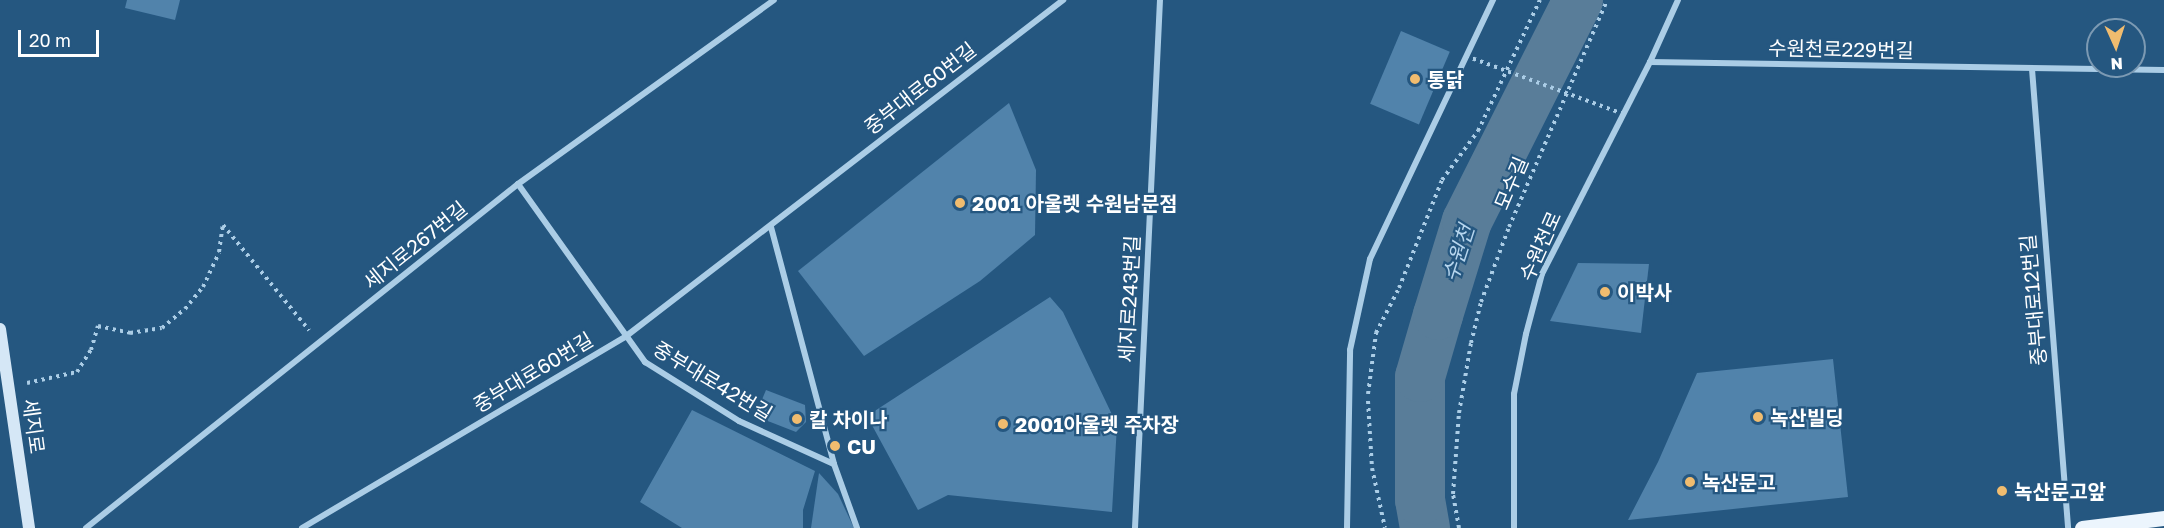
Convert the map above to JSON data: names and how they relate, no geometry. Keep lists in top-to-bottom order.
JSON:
{
  "streets": {
    "street": [
      "수원천로229번길",
      "중부대로60번길",
      "세지로267번길",
      "수원천로",
      "세지로243번길",
      "중부대로12번길",
      "중부대로42번길",
      "세지로"
    ],
    "path": ["모수길"]
  },
  "crossings": [
    ["수원천로229번길", "수원천로"],
    ["수원천로229번길", "중부대로12번길"],
    ["중부대로60번길", "중부대로42번길"],
    ["세지로267번길", "중부대로42번길"]
  ],
  "water": ["수원천"],
  "places": [
    "통닭",
    "2001 아울렛 수원남문점",
    "이박사",
    "녹산빌딩",
    "칼 차이나",
    "2001아울렛 주차장",
    "CU",
    "녹산문고",
    "녹산문고앞"
  ],
  "scale_bar": "20 m",
  "north": "bottom"
}
